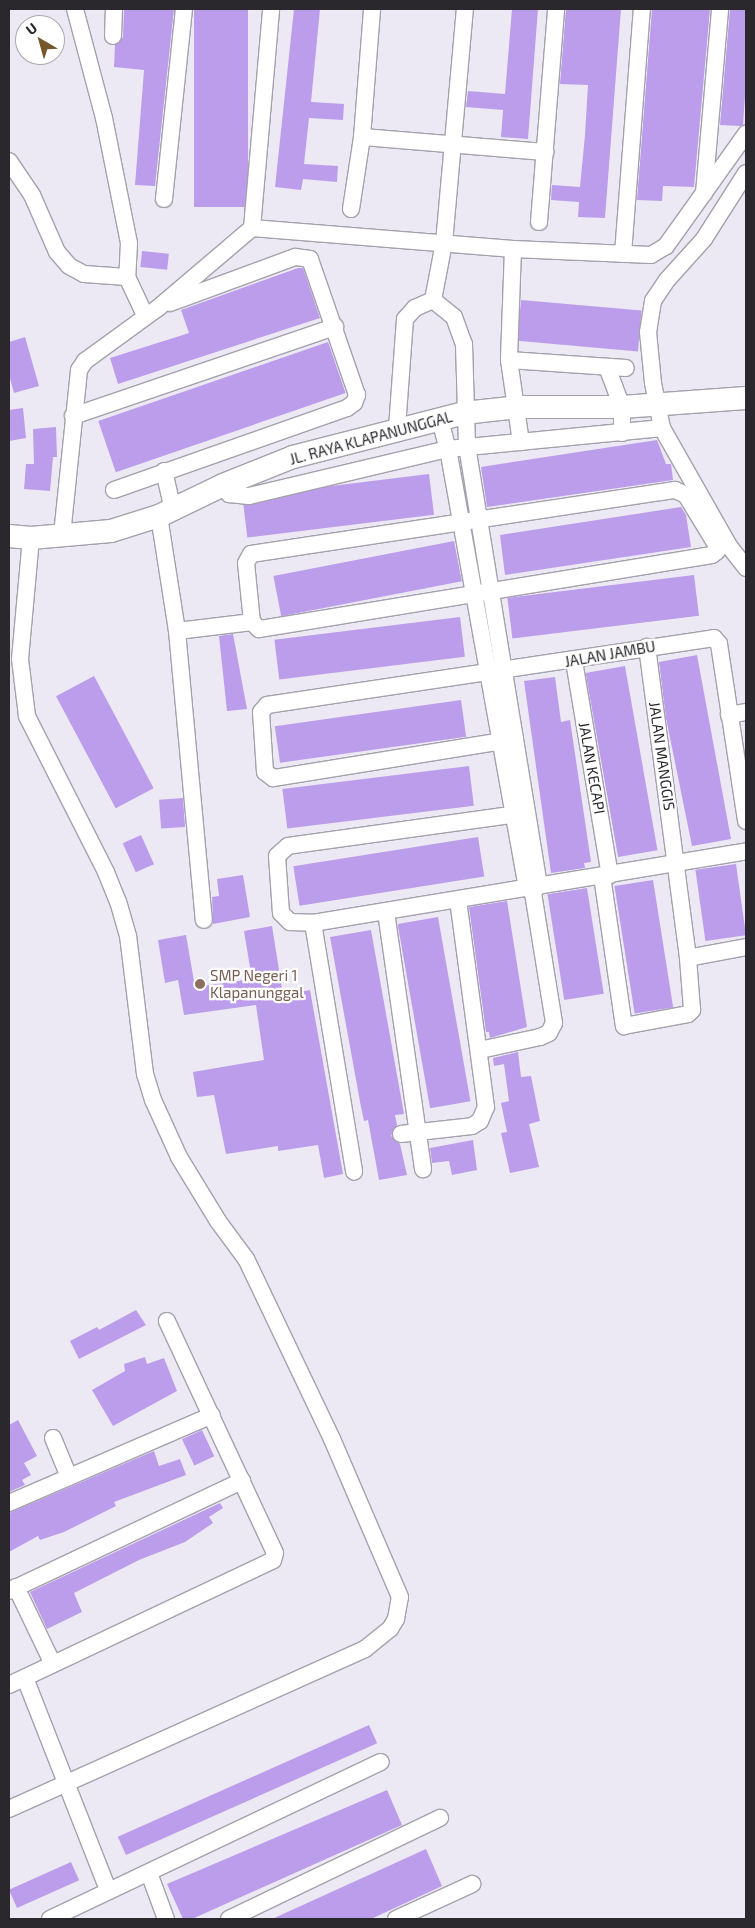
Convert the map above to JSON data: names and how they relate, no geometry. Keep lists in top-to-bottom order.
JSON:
{
  "streets": {
    "street": [
      "JL. RAYA KLAPANUNGGAL",
      "JALAN JAMBU",
      "JALAN MANGGIS",
      "JALAN KECAPI"
    ]
  },
  "crossings": [
    ["JALAN JAMBU", "JALAN MANGGIS"],
    ["JALAN JAMBU", "JALAN KECAPI"],
    ["JALAN MANGGIS", "JALAN KECAPI"]
  ],
  "places": ["SMP Negeri 1 Klapanunggal"],
  "north": "top left"
}
